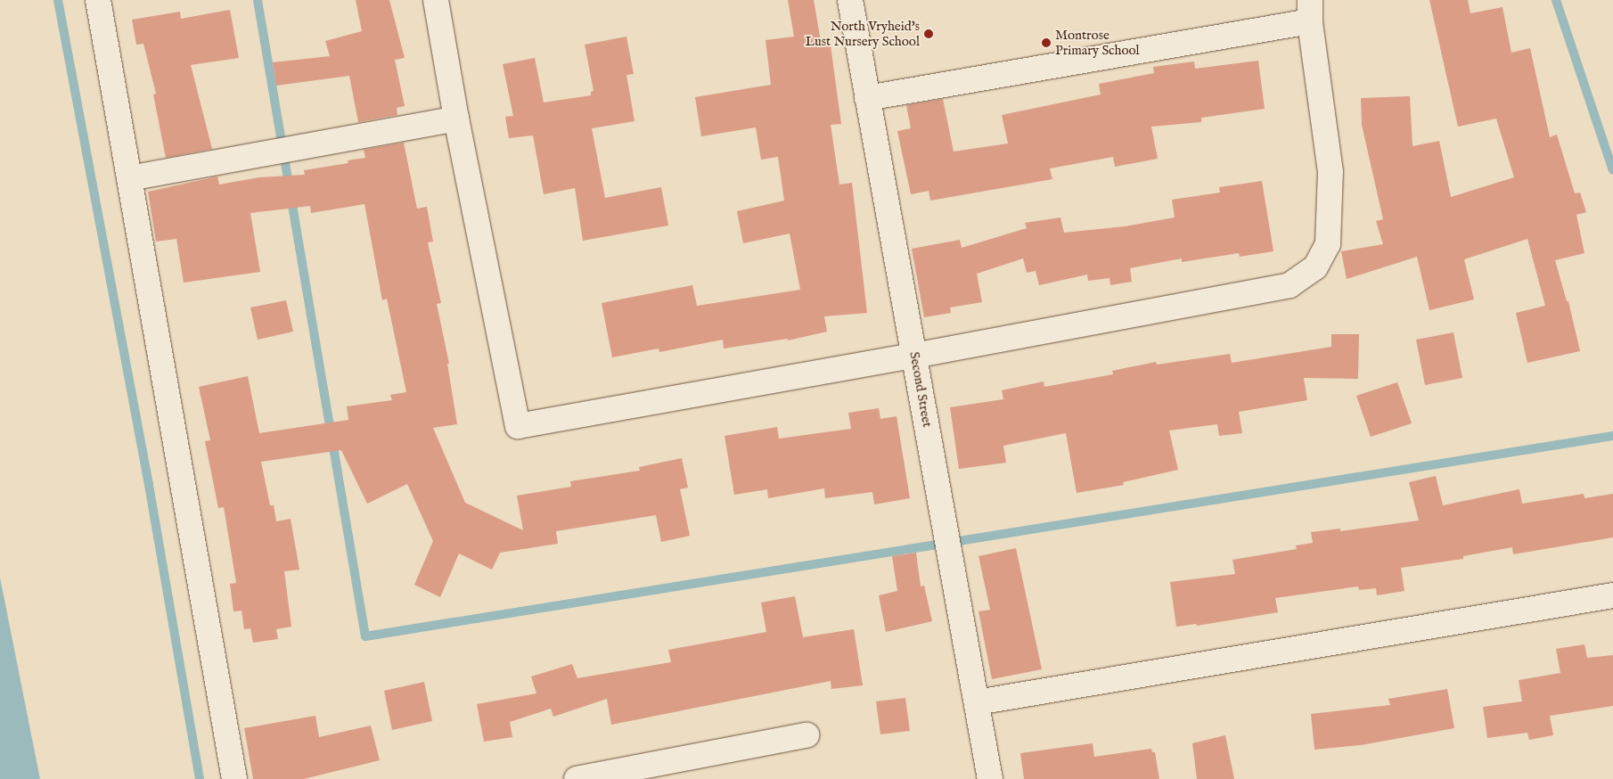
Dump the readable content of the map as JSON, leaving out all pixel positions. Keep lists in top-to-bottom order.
{
  "streets": {
    "street": ["Second Street"]
  },
  "places": ["North Vryheid's Lust Nursery School", "Montrose Primary School"]
}
